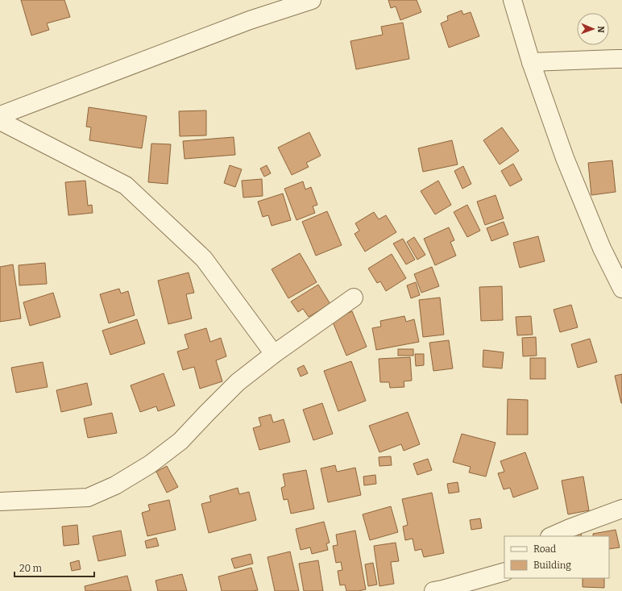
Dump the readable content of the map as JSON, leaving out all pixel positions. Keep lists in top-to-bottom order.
{
  "legend": ["Road", "Building"],
  "scale_bar": "20 m",
  "north": "right"
}
